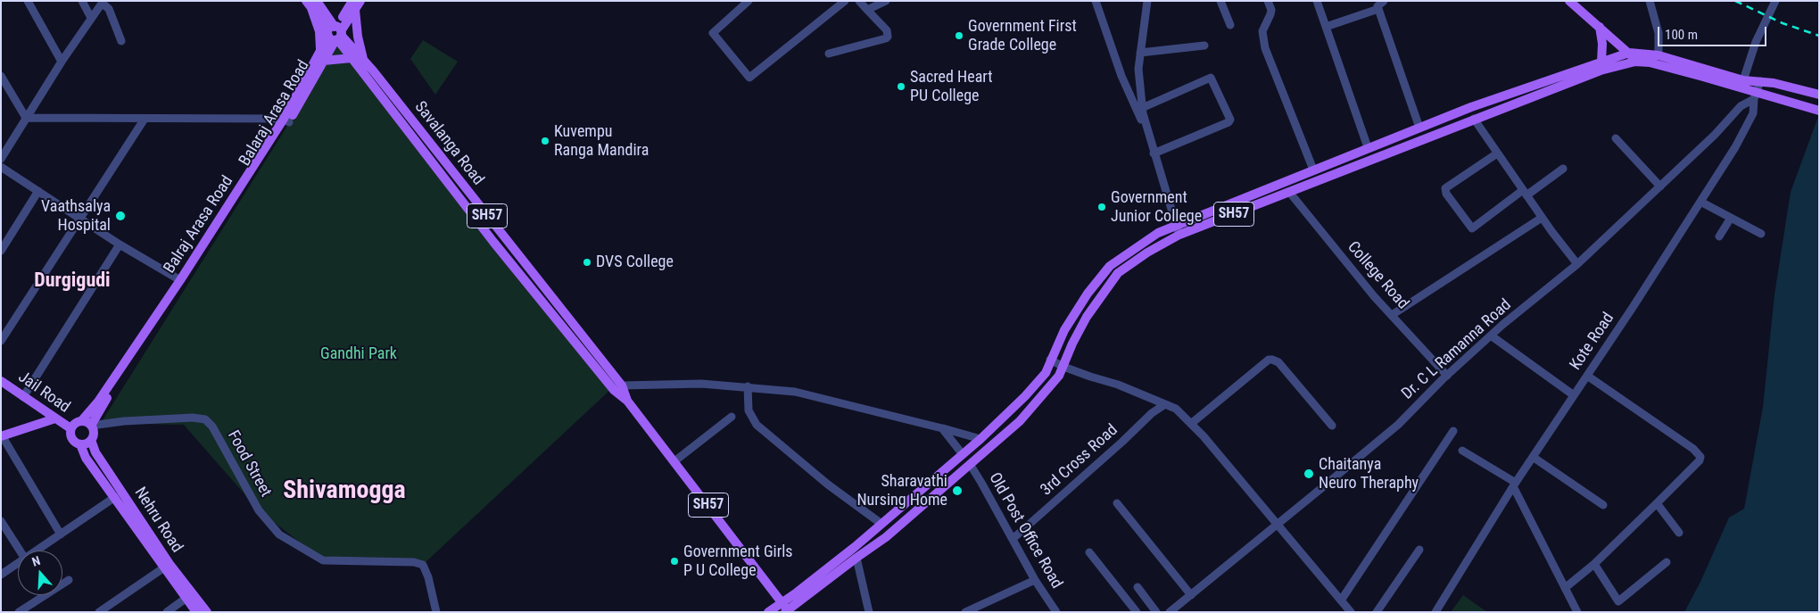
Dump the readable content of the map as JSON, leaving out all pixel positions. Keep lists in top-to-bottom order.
{
  "streets": {
    "main road": [
      "Balaraj Arasa Road",
      "Savalanga Road",
      "SH57",
      "Balraj Arasa Road",
      "Jail Road",
      "Nehru Road"
    ],
    "street": [
      "College Road",
      "Kote Road",
      "Dr. C L Ramanna Road",
      "3rd Cross Road",
      "Food Street",
      "Old Post Office Road"
    ]
  },
  "crossings": [
    ["Balaraj Arasa Road", "Savalanga Road"],
    ["Balaraj Arasa Road", "Balraj Arasa Road"],
    ["Balaraj Arasa Road", "Jail Road"],
    ["Balaraj Arasa Road", "Food Street"],
    ["Balaraj Arasa Road", "Nehru Road"],
    ["Savalanga Road", "SH57"],
    ["Savalanga Road", "Balraj Arasa Road"],
    ["SH57", "College Road"],
    ["SH57", "Kote Road"],
    ["SH57", "Dr. C L Ramanna Road"],
    ["SH57", "Old Post Office Road"],
    ["Balraj Arasa Road", "Jail Road"],
    ["Balraj Arasa Road", "Food Street"],
    ["Balraj Arasa Road", "Nehru Road"],
    ["College Road", "Dr. C L Ramanna Road"],
    ["Kote Road", "Dr. C L Ramanna Road"],
    ["Jail Road", "Food Street"],
    ["Jail Road", "Nehru Road"],
    ["3rd Cross Road", "Old Post Office Road"],
    ["Food Street", "Nehru Road"]
  ],
  "districts": ["Durgigudi", "Shivamogga"],
  "parks": ["Gandhi Park"],
  "places": [
    "Government First Grade College",
    "Sacred Heart PU College",
    "Kuvempu Ranga Mandira",
    "Government Junior College",
    "Vaathsalya Hospital",
    "DVS College",
    "Chaitanya Neuro Theraphy",
    "Sharavathi Nursing Home",
    "Government Girls P U College"
  ],
  "scale_bar": "100 m",
  "north": "top"
}
